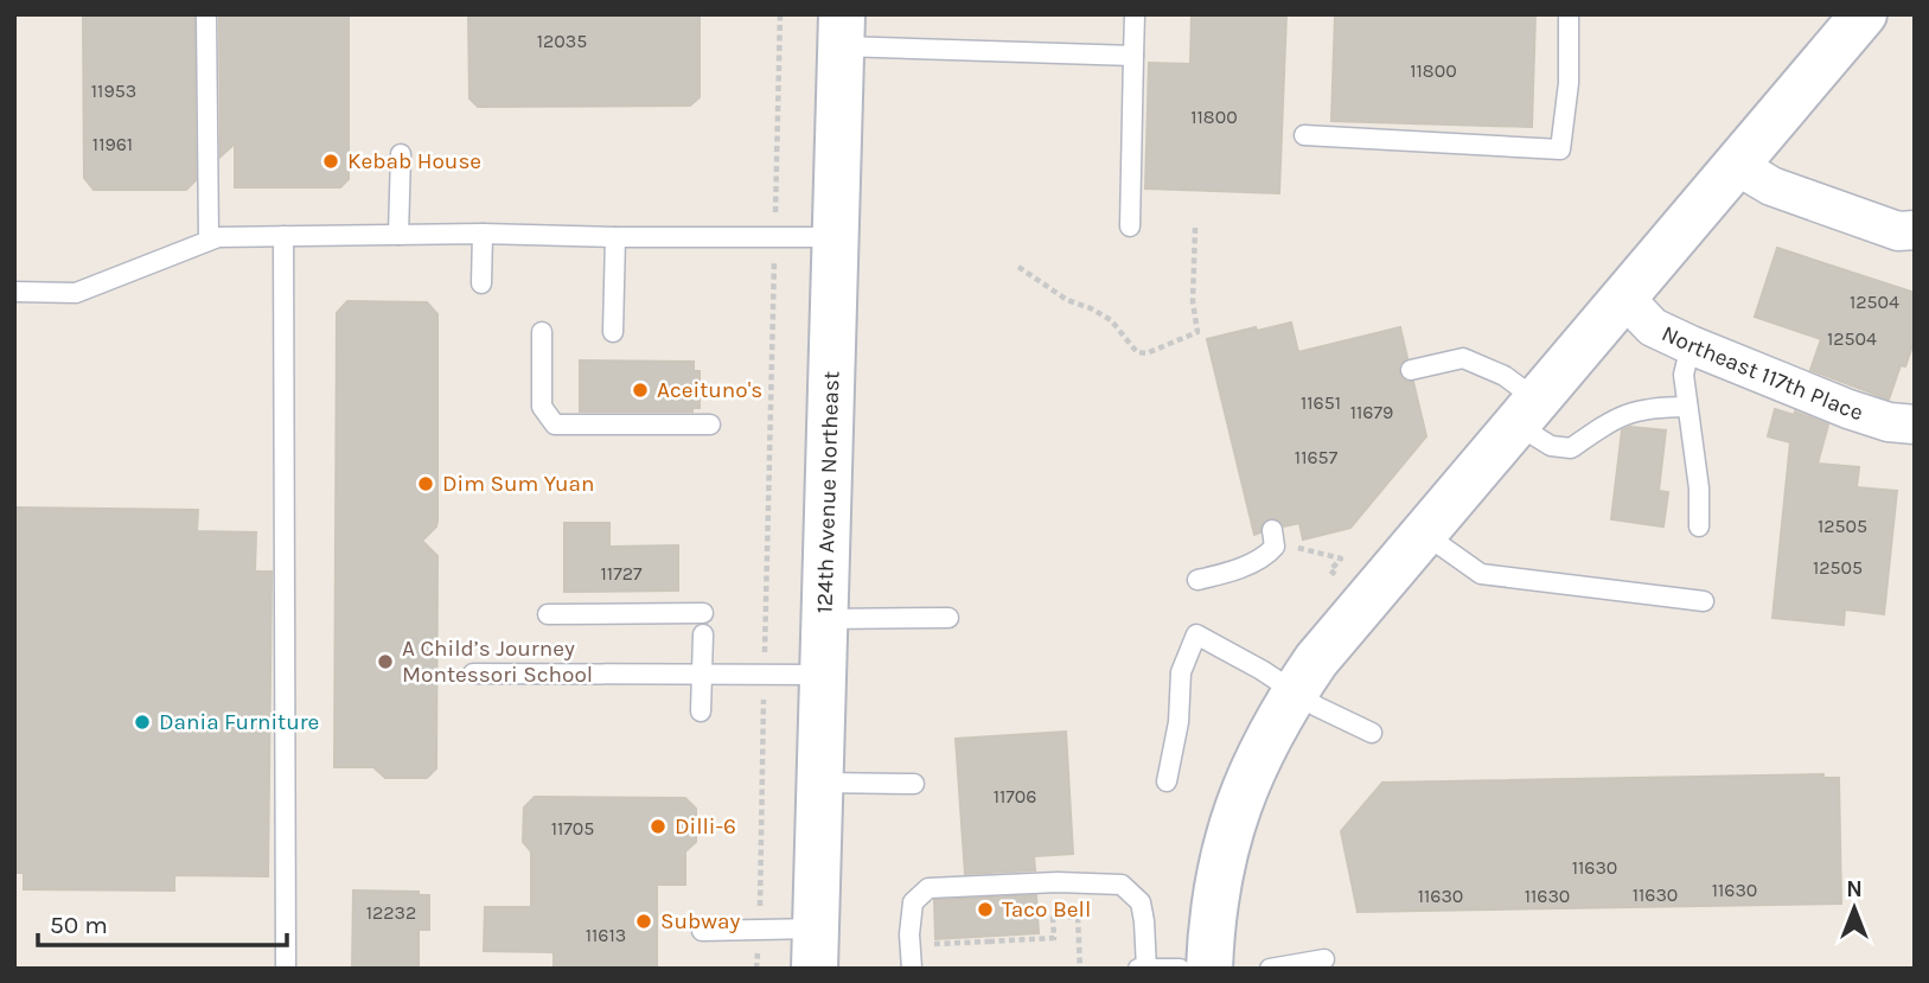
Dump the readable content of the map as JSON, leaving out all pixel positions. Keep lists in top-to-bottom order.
{
  "streets": {
    "street": ["Northeast 117th Place", "124th Avenue Northeast"]
  },
  "places": [
    "Kebab House",
    "Aceituno's",
    "Dim Sum Yuan",
    "A Child’s Journey Montessori School",
    "Dania Furniture",
    "Dilli-6",
    "Taco Bell",
    "Subway"
  ],
  "house_numbers": [
    "12035",
    "11800",
    "11953",
    "11800",
    "11961",
    "12504",
    "12504",
    "11651",
    "11679",
    "11657",
    "12505",
    "12505",
    "11727",
    "11706",
    "11705",
    "11630",
    "11630",
    "11630",
    "11630",
    "11630",
    "12232",
    "11613"
  ],
  "scale_bar": "50 m",
  "north": "top"
}
